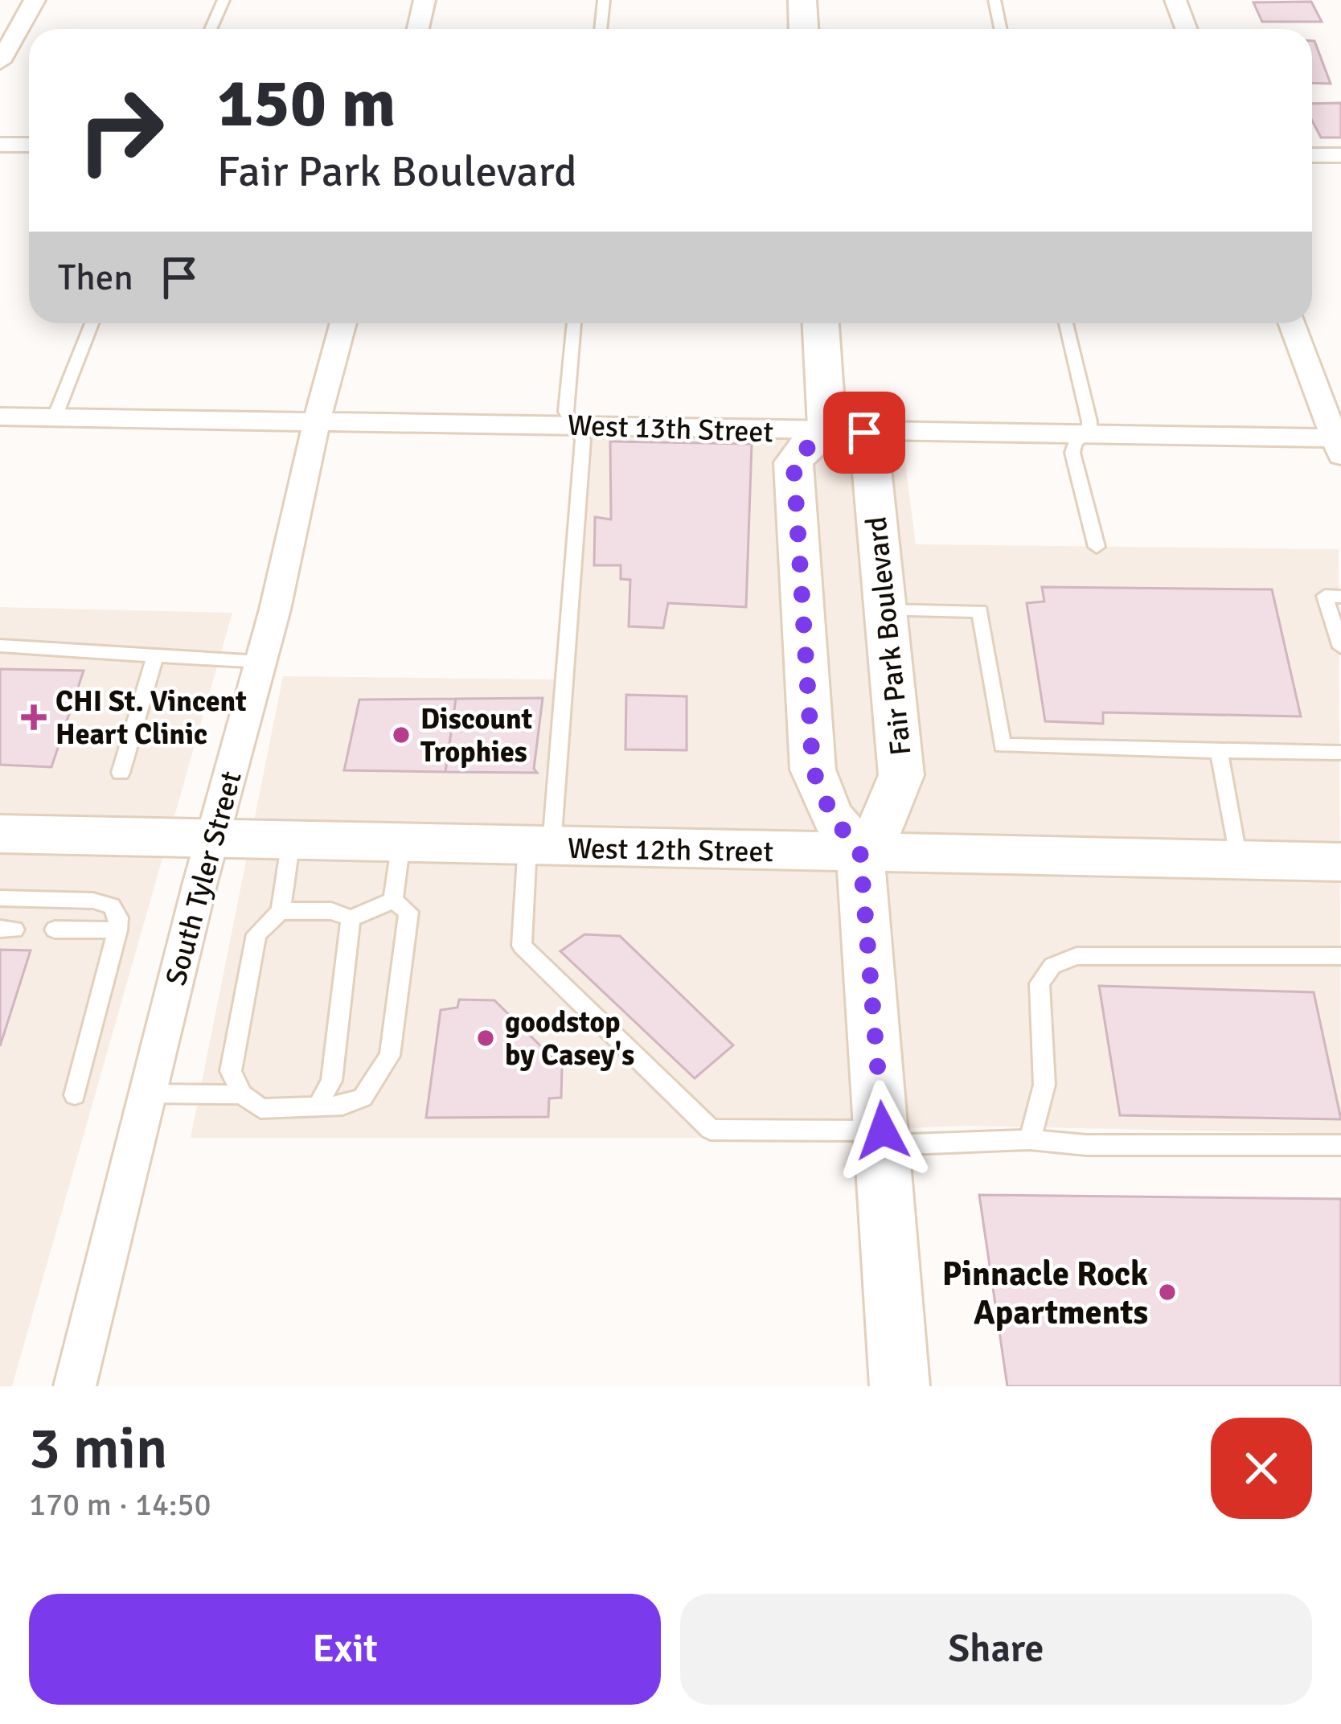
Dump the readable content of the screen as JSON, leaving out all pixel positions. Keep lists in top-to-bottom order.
{
  "streets": {
    "main road": ["Fair Park Boulevard", "West 12th Street"],
    "street": ["West 13th Street", "South Tyler Street"]
  },
  "crossings": [
    ["West 13th Street", "Fair Park Boulevard"],
    ["West 13th Street", "South Tyler Street"],
    ["Fair Park Boulevard", "West 12th Street"],
    ["West 12th Street", "South Tyler Street"]
  ],
  "places": {
    "health": ["CHI St. Vincent Heart Clinic"],
    "other": ["Discount Trophies", "goodstop by Casey's", "Pinnacle Rock Apartments"]
  },
  "page": {
    "turn": ["150 m", "Fair Park Boulevard"],
    "then": "Then",
    "heading": ["3 min", "170 m · 14:50"],
    "buttons": ["Exit", "Share"]
  }
}
